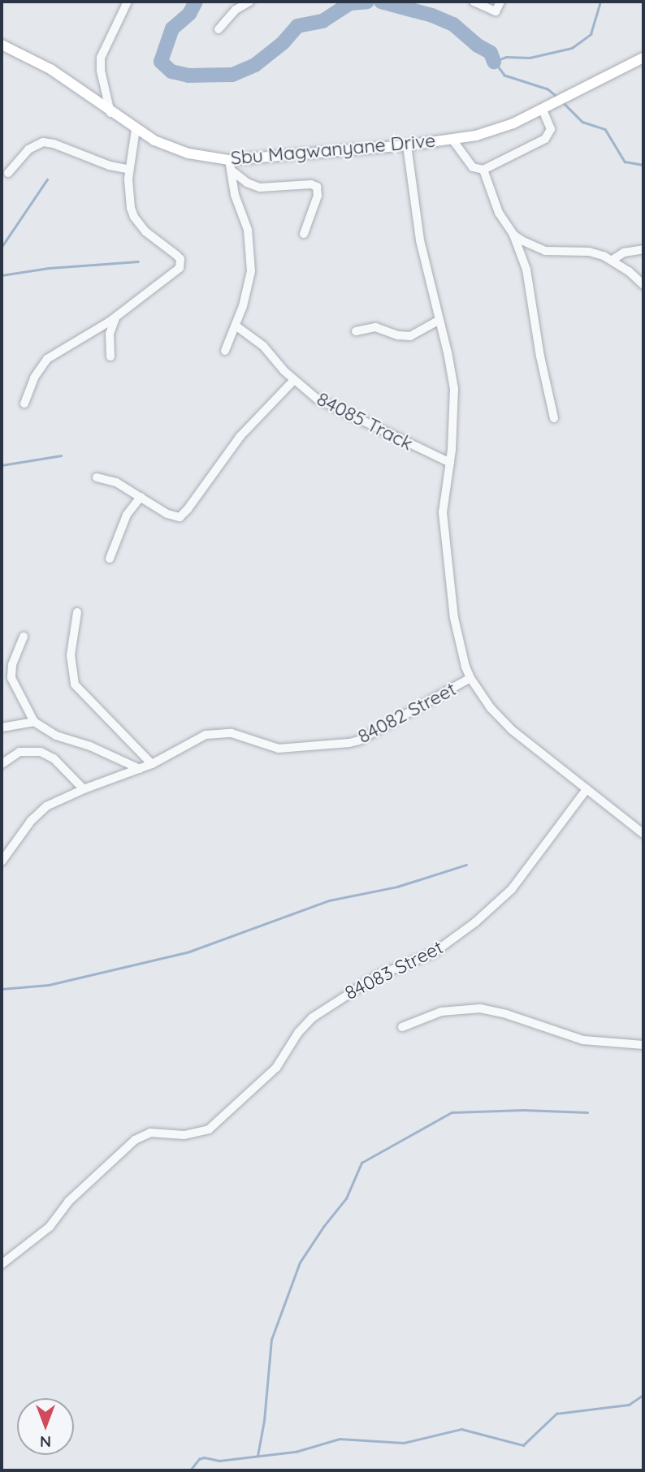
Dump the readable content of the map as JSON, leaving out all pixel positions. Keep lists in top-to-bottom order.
{
  "streets": {
    "main road": ["Sbu Magwanyane Drive"],
    "street": ["84085 Track", "84082 Street", "84083 Street"]
  },
  "north": "bottom"
}
